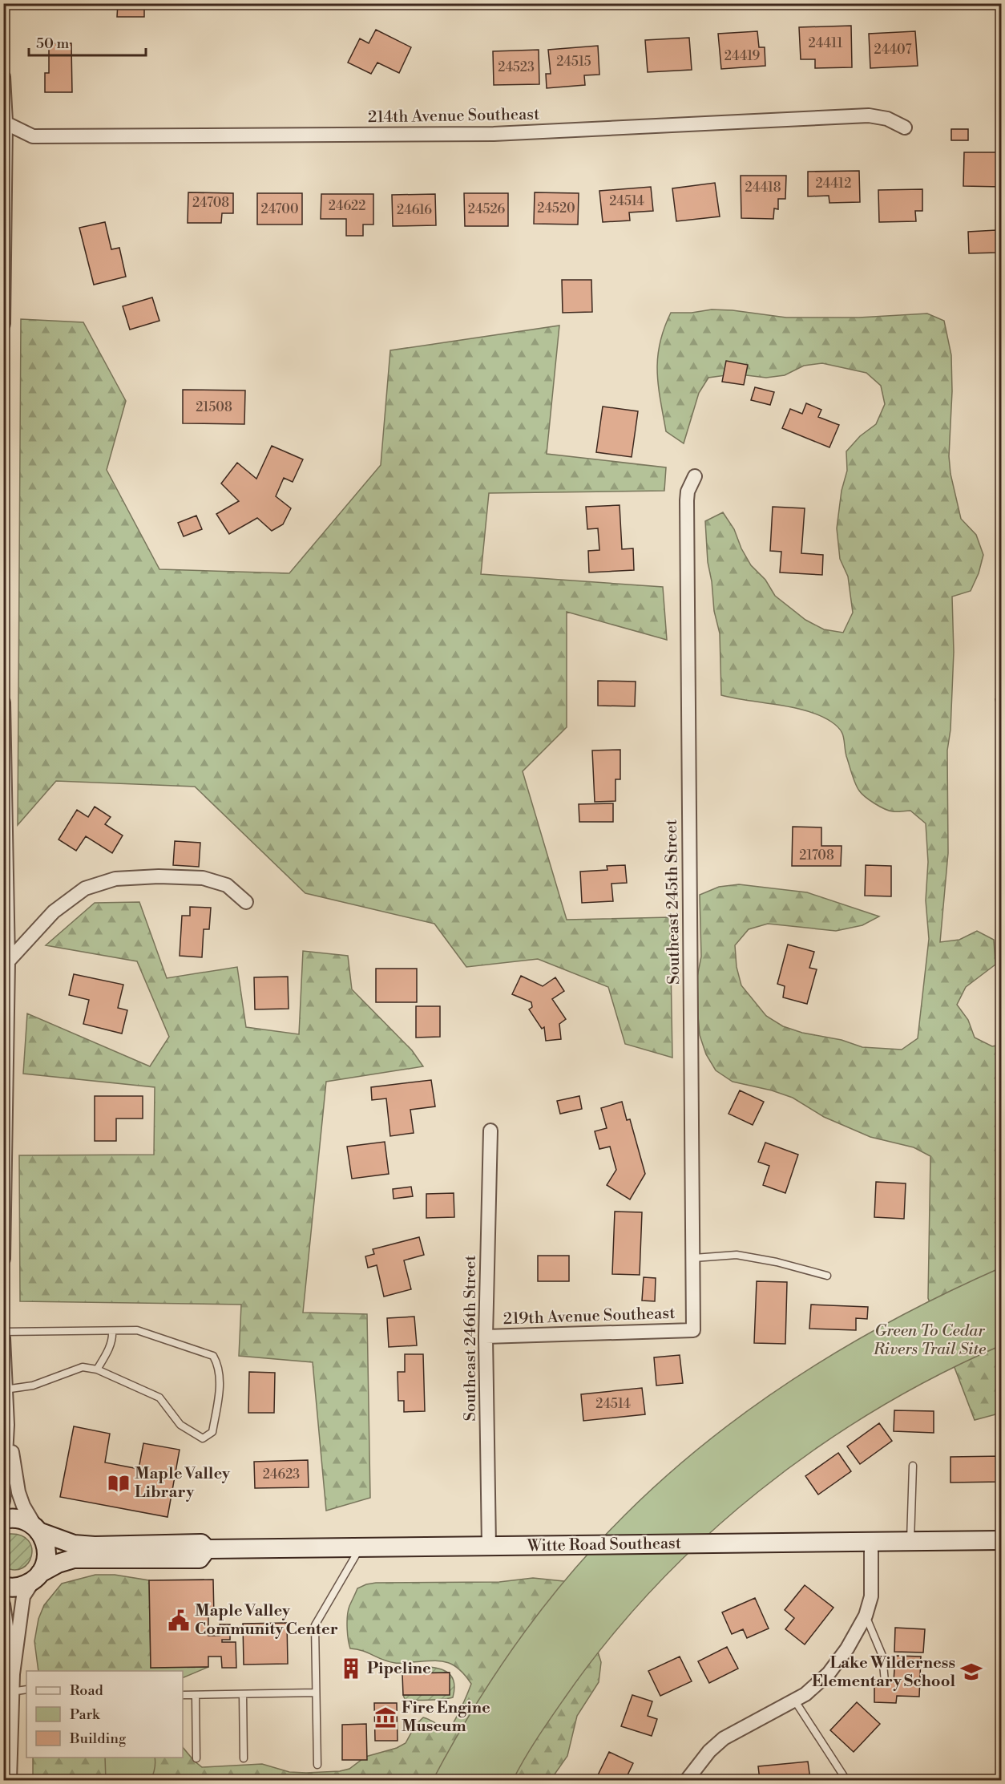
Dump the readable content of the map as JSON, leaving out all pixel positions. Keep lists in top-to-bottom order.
{
  "streets": {
    "street": [
      "214th Avenue Southeast",
      "Southeast 245th Street",
      "219th Avenue Southeast",
      "Southeast 246th Street",
      "Witte Road Southeast"
    ]
  },
  "crossings": [
    ["Southeast 245th Street", "219th Avenue Southeast"],
    ["219th Avenue Southeast", "Southeast 246th Street"],
    ["Southeast 246th Street", "Witte Road Southeast"]
  ],
  "parks": ["Green To Cedar Rivers Trail Site"],
  "places": {
    "library": ["Maple Valley Library"],
    "public building": ["Maple Valley Community Center"],
    "building": ["Pipeline"],
    "school or university": ["Lake Wilderness Elementary School"],
    "museum": ["Fire Engine Museum"]
  },
  "house_numbers": [
    "24411",
    "24407",
    "24419",
    "24515",
    "24523",
    "24412",
    "24418",
    "24514",
    "24708",
    "24622",
    "24520",
    "24700",
    "24526",
    "24616",
    "21508",
    "21708",
    "24514",
    "24623"
  ],
  "legend": ["Road", "Park", "Building"],
  "scale_bar": "50 m"
}
